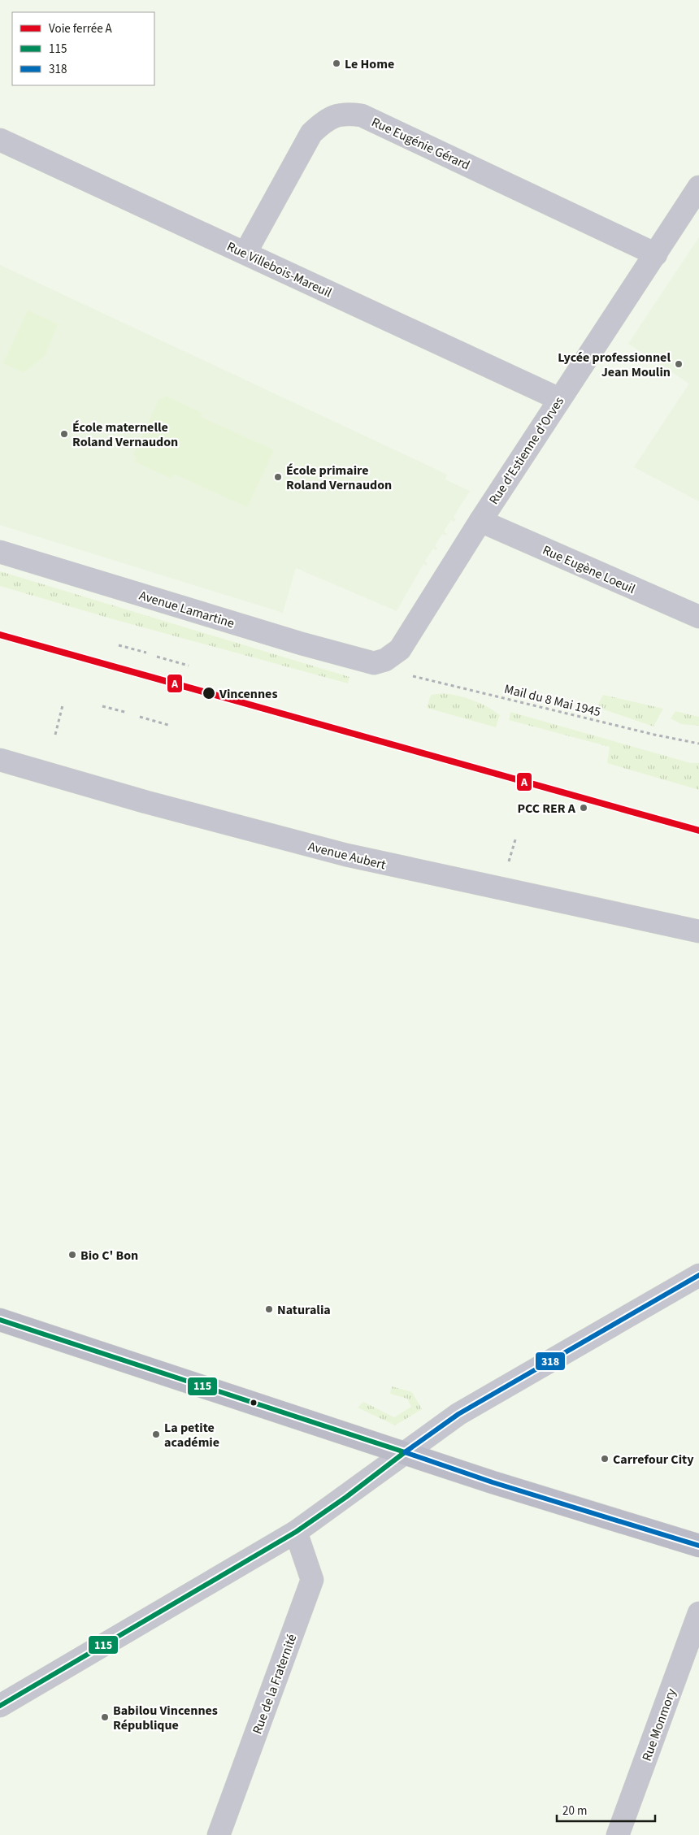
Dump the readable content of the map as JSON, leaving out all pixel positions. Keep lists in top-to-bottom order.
{
  "streets": {
    "street": [
      "Rue Eugénie Gérard",
      "Rue Villebois-Mareuil",
      "Rue d'Estienne d'Orves",
      "Rue Eugène Loeuil",
      "Avenue Lamartine",
      "Avenue Aubert",
      "Rue de la Fraternité",
      "Rue Monmory"
    ],
    "path": ["Mail du 8 Mai 1945"]
  },
  "crossings": [
    ["Rue Eugénie Gérard", "Rue Villebois-Mareuil"],
    ["Rue Eugénie Gérard", "Rue d'Estienne d'Orves"],
    ["Rue Villebois-Mareuil", "Rue d'Estienne d'Orves"],
    ["Rue d'Estienne d'Orves", "Rue Eugène Loeuil"],
    ["Rue d'Estienne d'Orves", "Avenue Lamartine"]
  ],
  "places": [
    "Le Home",
    "Lycée professionnel Jean Moulin",
    "École maternelle Roland Vernaudon",
    "École primaire Roland Vernaudon",
    "Vincennes",
    "PCC RER A",
    "Bio C' Bon",
    "Naturalia",
    "La petite académie",
    "Carrefour City",
    "Babilou Vincennes République"
  ],
  "lines": ["rail line A", "transit line 318", "transit line 115"],
  "legend": ["Voie ferrée A", "115", "318"],
  "scale_bar": "20 m"
}
